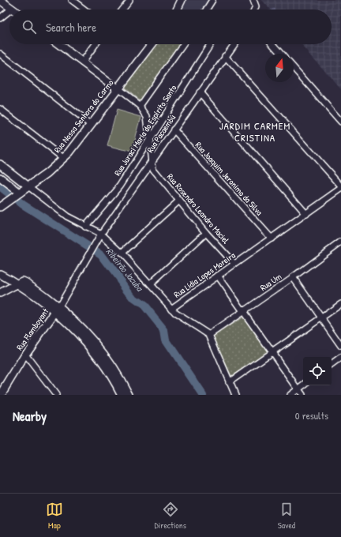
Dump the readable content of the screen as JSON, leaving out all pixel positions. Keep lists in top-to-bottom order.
{
  "streets": {
    "main road": ["Rua Nossa Senhora do Carmo", "Rua Flamboyant"],
    "street": [
      "Rua Juraci Maria do Espírito Santo",
      "Rua Pacaembú",
      "Rua Joaquim Jeronimo da Silva",
      "Rua Rosendro Leandro Maciel",
      "Rua Lídia Lopes Moreira",
      "Rua Um"
    ]
  },
  "crossings": [
    ["Rua Nossa Senhora do Carmo", "Rua Lídia Lopes Moreira"],
    ["Rua Juraci Maria do Espírito Santo", "Rua Lídia Lopes Moreira"],
    ["Rua Pacaembú", "Rua Joaquim Jeronimo da Silva"],
    ["Rua Pacaembú", "Rua Rosendro Leandro Maciel"],
    ["Rua Pacaembú", "Rua Lídia Lopes Moreira"],
    ["Rua Pacaembú", "Rua Flamboyant"],
    ["Rua Joaquim Jeronimo da Silva", "Rua Lídia Lopes Moreira"],
    ["Rua Rosendro Leandro Maciel", "Rua Lídia Lopes Moreira"]
  ],
  "districts": ["JARDIM CARMEM CRISTINA"],
  "water": ["Ribeirão Jacuba"],
  "north": "top",
  "page": {
    "search": "Search here",
    "heading": ["Nearby", "0 results"],
    "nav": ["Map", "Directions", "Saved"]
  }
}
